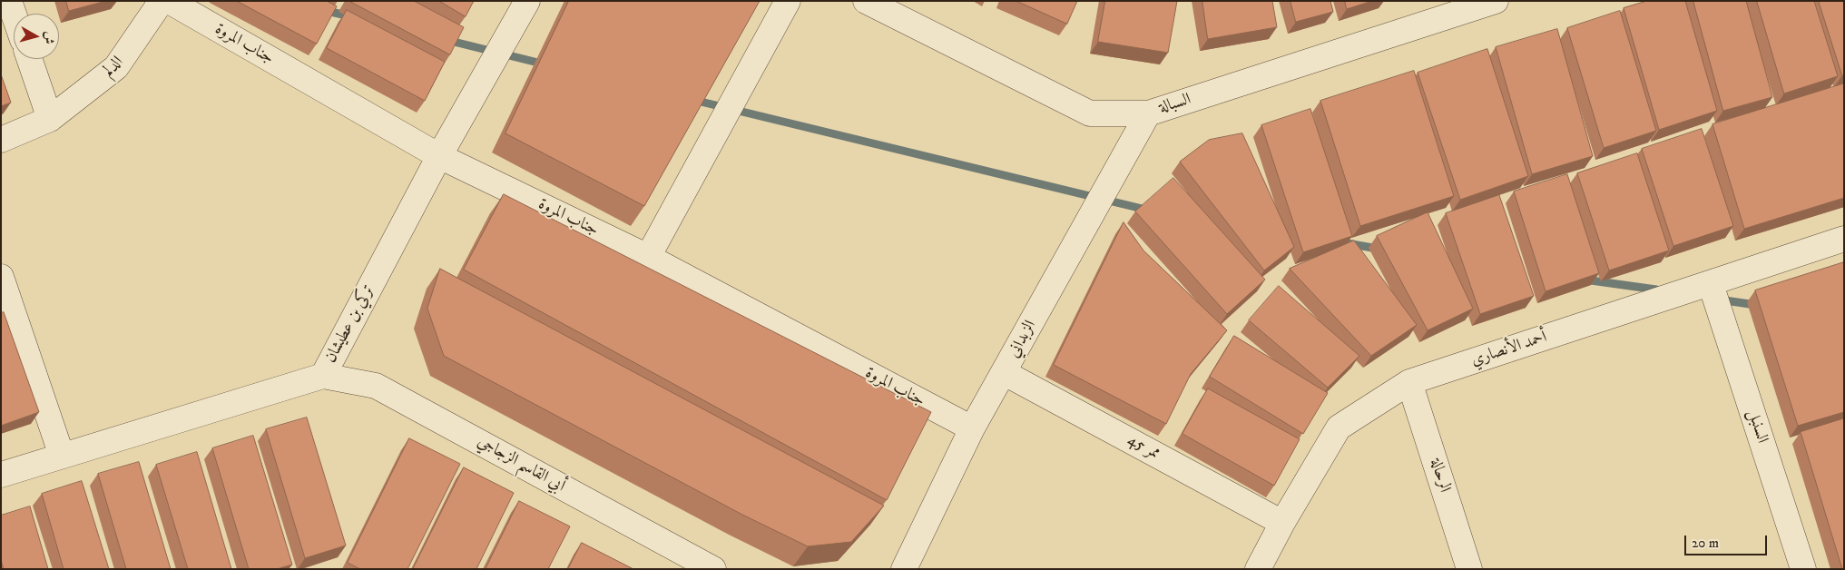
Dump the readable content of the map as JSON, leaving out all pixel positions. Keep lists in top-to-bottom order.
{
  "streets": {
    "street": [
      "جناب المروة",
      "الدلم",
      "السبالة",
      "تركي بن عطيشان",
      "الزبداني",
      "أحمد الأنصاري",
      "السنبل",
      "ممر 45",
      "أبي القاسم الزجاجي",
      "الرحالة"
    ]
  },
  "crossings": [
    ["جناب المروة", "تركي بن عطيشان"],
    ["جناب المروة", "الزبداني"],
    ["السبالة", "الزبداني"],
    ["تركي بن عطيشان", "أبي القاسم الزجاجي"],
    ["الزبداني", "ممر 45"],
    ["أحمد الأنصاري", "السنبل"],
    ["أحمد الأنصاري", "ممر 45"],
    ["أحمد الأنصاري", "الرحالة"]
  ],
  "scale_bar": "20 m",
  "north": "right"
}
